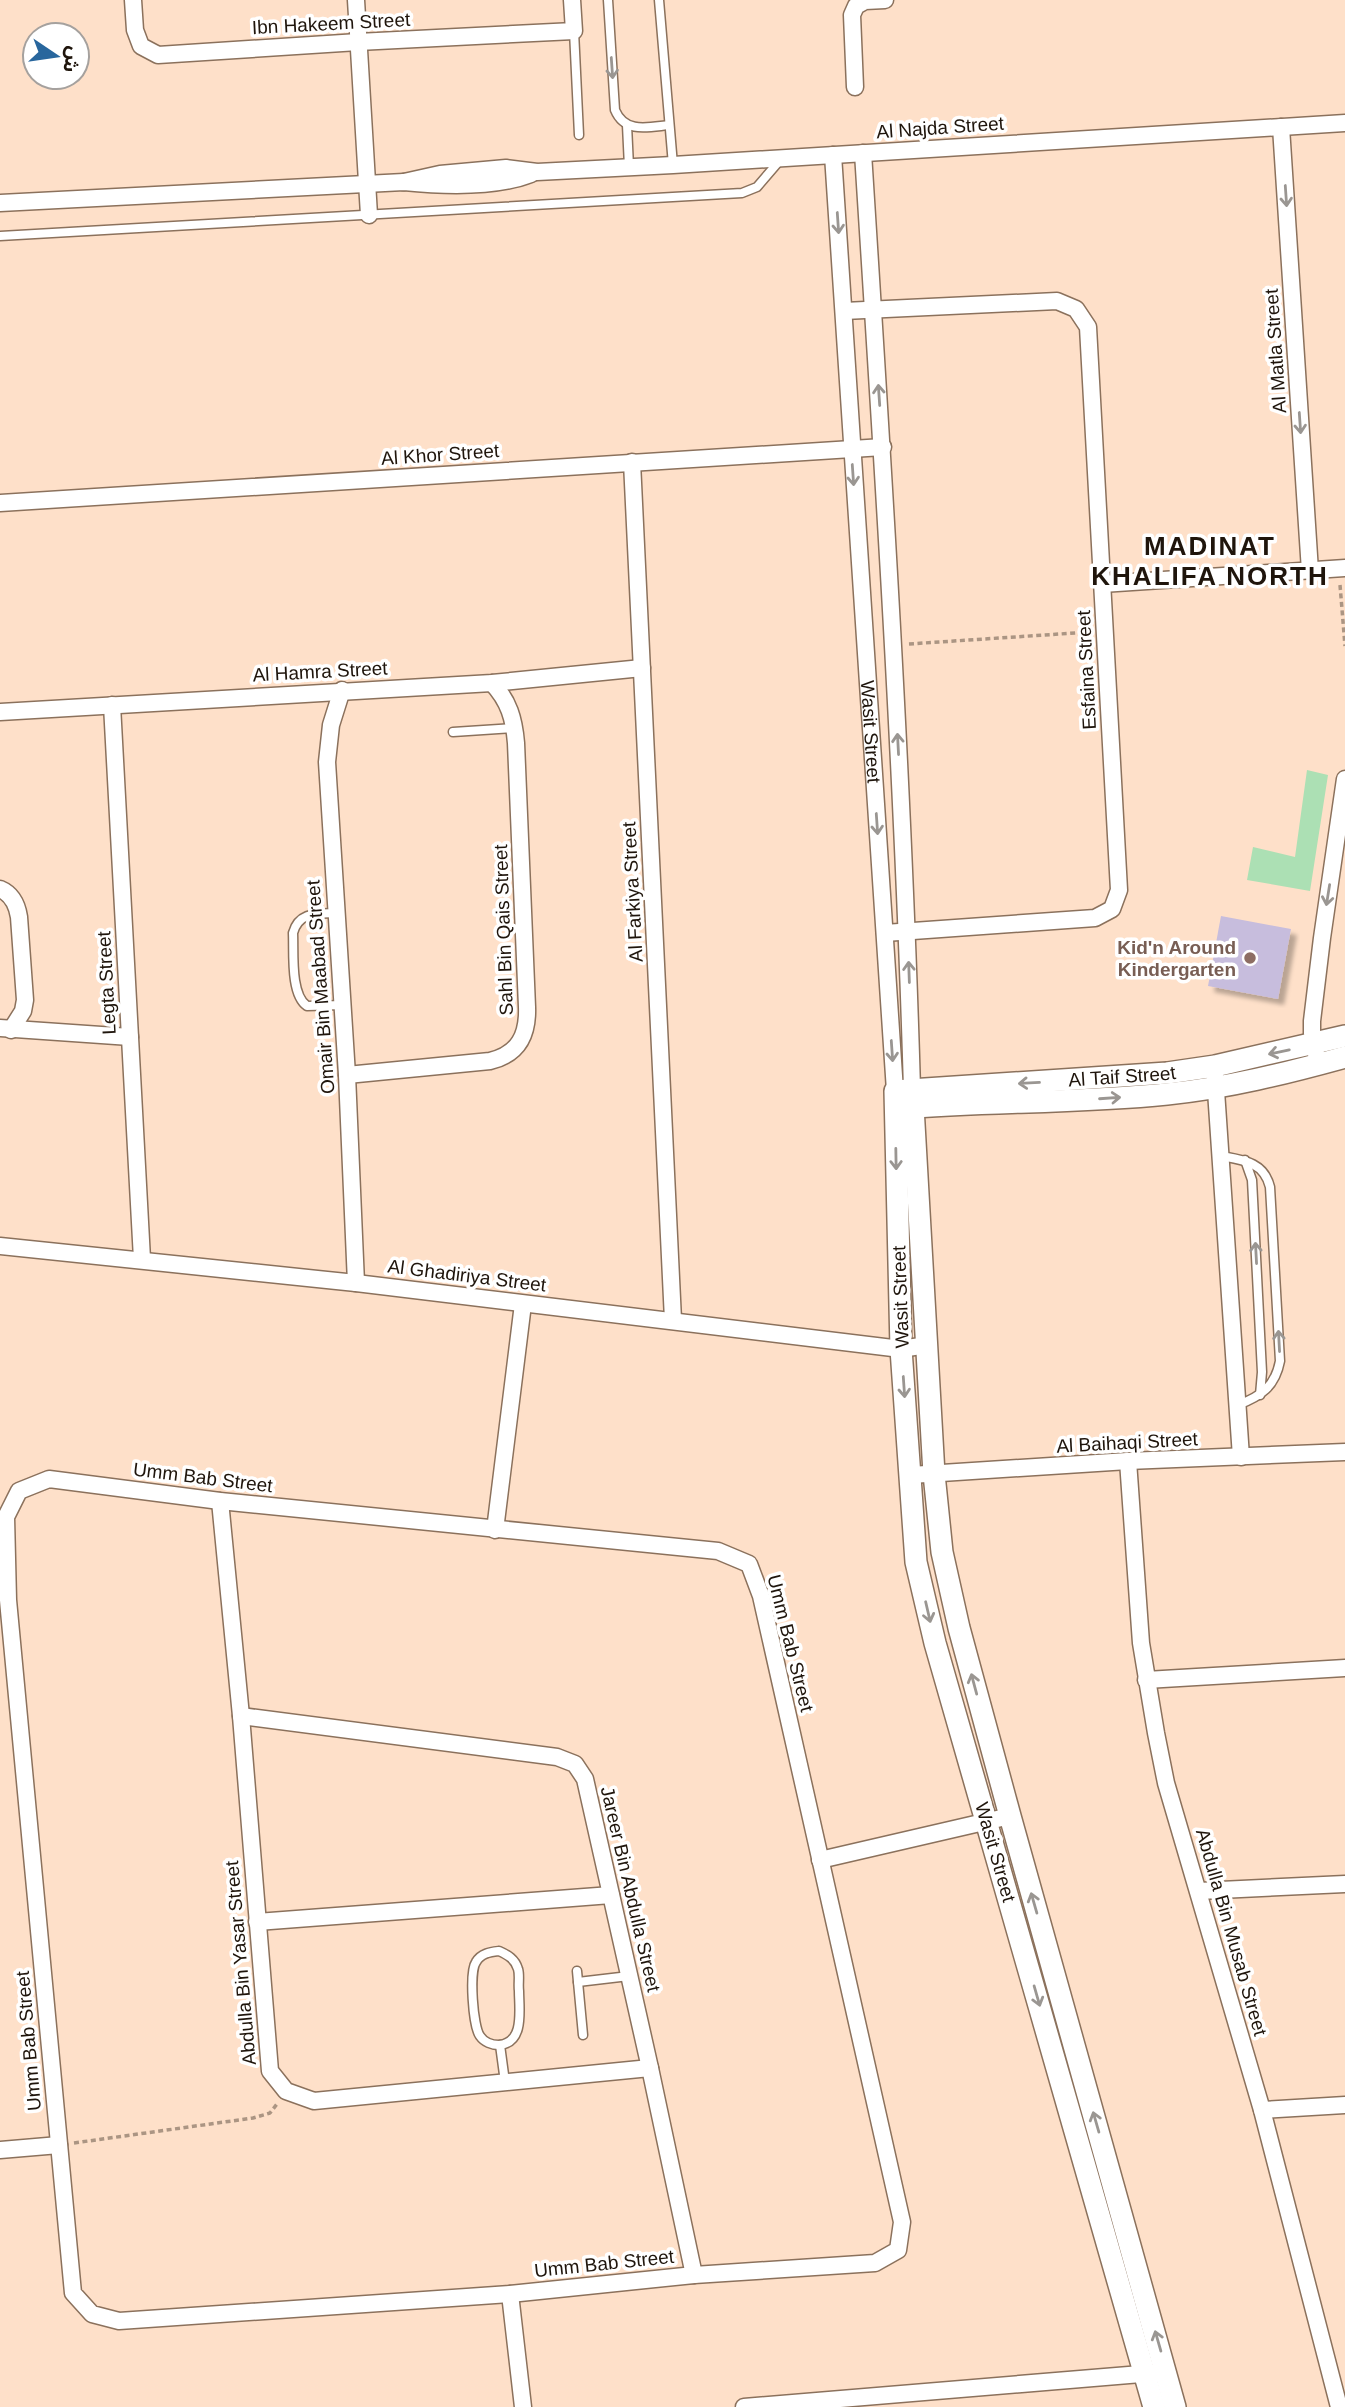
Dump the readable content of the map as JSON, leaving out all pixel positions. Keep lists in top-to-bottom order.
{
  "streets": {
    "street": [
      "Ibn Hakeem Street",
      "Al Najda Street",
      "Al Matla Street",
      "Al Khor Street",
      "Esfaina Street",
      "Al Hamra Street",
      "Wasit Street",
      "Al Farkiya Street",
      "Sahl Bin Qais Street",
      "Legta Street",
      "Omair Bin Maabad Street",
      "Al Taif Street",
      "Al Ghadiriya Street",
      "Al Baihaqi Street",
      "Umm Bab Street",
      "Jareer Bin Abdulla Street",
      "Abdulla Bin Musab Street",
      "Abdulla Bin Yasar Street"
    ]
  },
  "crossings": [
    ["Al Najda Street", "Al Matla Street"],
    ["Al Najda Street", "Wasit Street"],
    ["Al Khor Street", "Wasit Street"],
    ["Al Khor Street", "Al Farkiya Street"],
    ["Esfaina Street", "Wasit Street"],
    ["Al Hamra Street", "Al Farkiya Street"],
    ["Al Hamra Street", "Sahl Bin Qais Street"],
    ["Al Hamra Street", "Legta Street"],
    ["Al Hamra Street", "Omair Bin Maabad Street"],
    ["Wasit Street", "Al Taif Street"],
    ["Wasit Street", "Al Ghadiriya Street"],
    ["Wasit Street", "Al Baihaqi Street"],
    ["Al Farkiya Street", "Al Ghadiriya Street"],
    ["Sahl Bin Qais Street", "Omair Bin Maabad Street"],
    ["Legta Street", "Al Ghadiriya Street"],
    ["Omair Bin Maabad Street", "Al Ghadiriya Street"],
    ["Al Baihaqi Street", "Abdulla Bin Musab Street"],
    ["Umm Bab Street", "Jareer Bin Abdulla Street"],
    ["Umm Bab Street", "Abdulla Bin Yasar Street"],
    ["Jareer Bin Abdulla Street", "Abdulla Bin Yasar Street"]
  ],
  "one_way": ["Al Matla Street"],
  "districts": ["MADINAT KHALIFA NORTH"],
  "places": ["Kid'n Around Kindergarten"],
  "north": "right"
}
